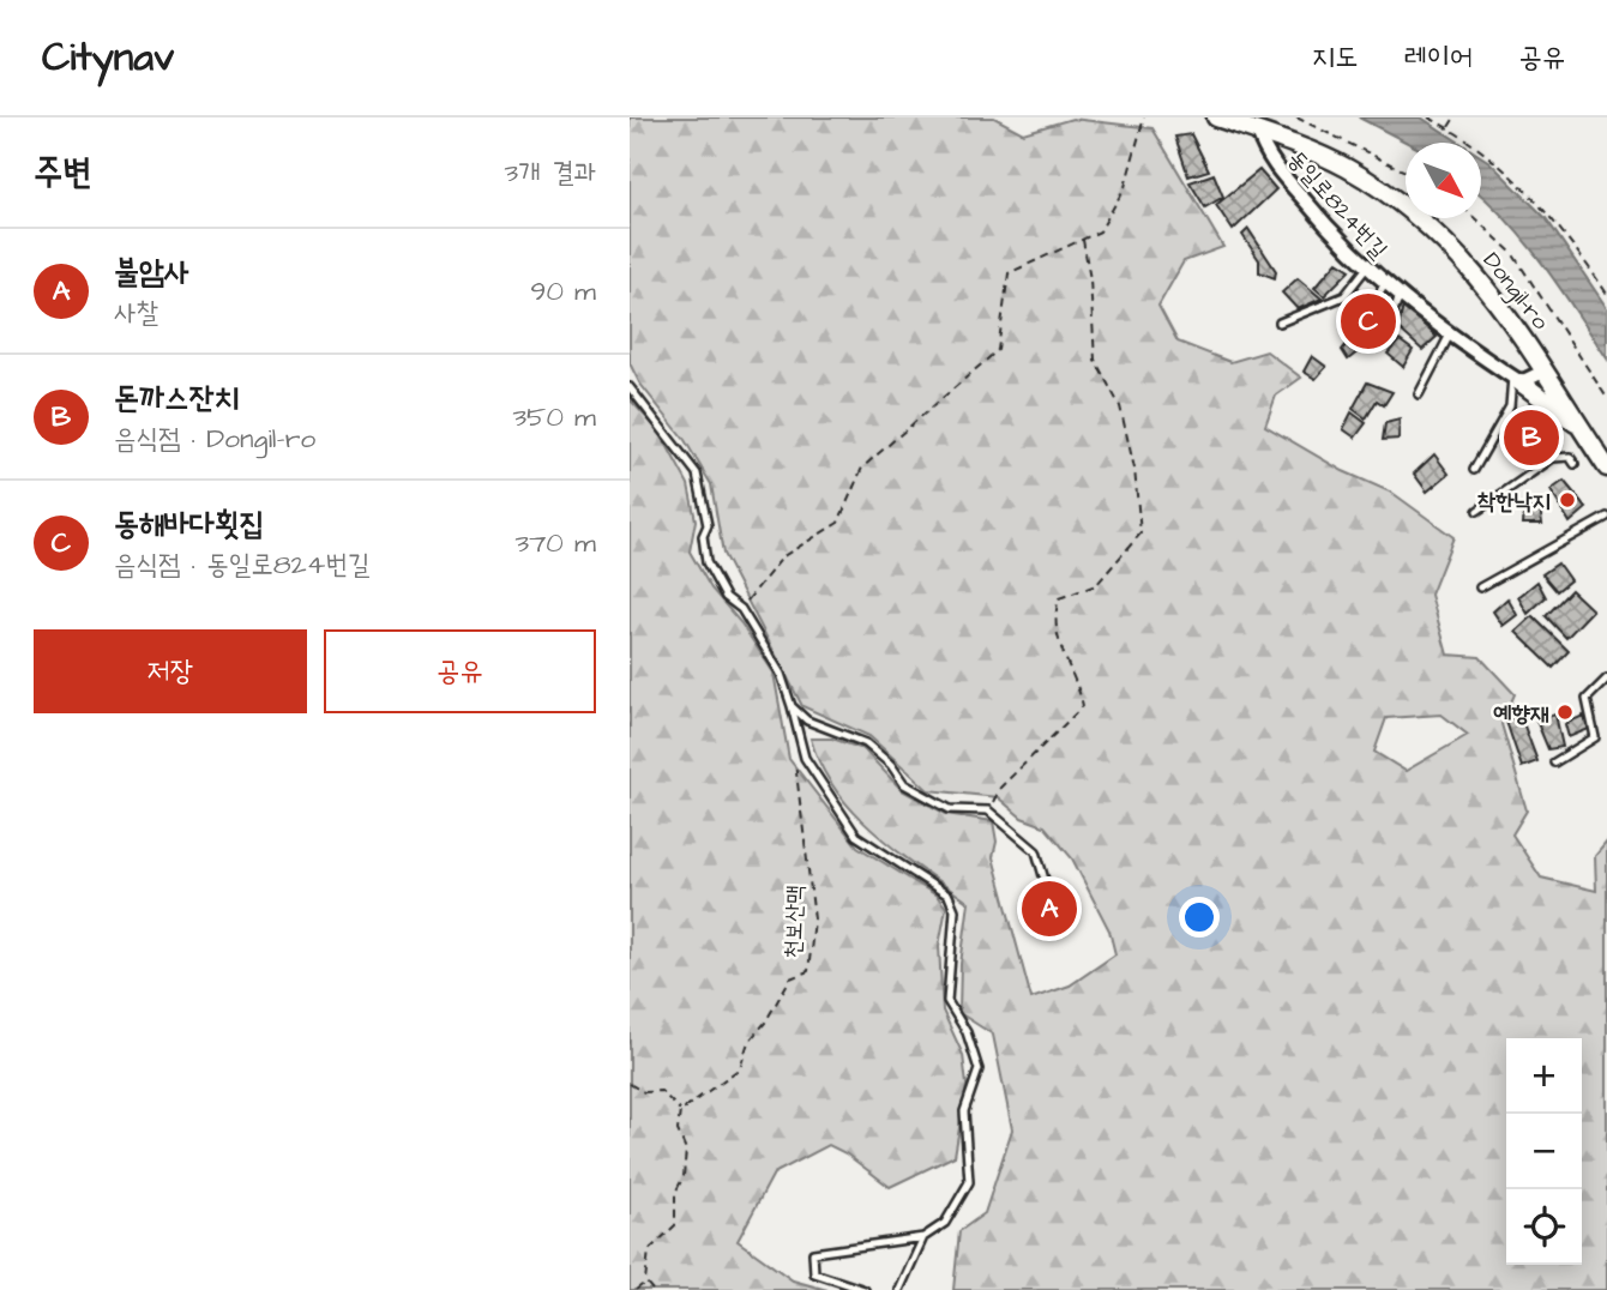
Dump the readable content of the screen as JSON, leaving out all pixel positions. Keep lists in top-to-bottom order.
{
  "streets": {
    "street": ["동일로824번길", "Dongil-ro"],
    "path": ["천보산맥"]
  },
  "crossings": [
    ["동일로824번길", "Dongil-ro"]
  ],
  "places": ["착한낙지", "예향재"],
  "north": "bottom right",
  "page": {
    "header": "Citynav",
    "nav": ["지도", "레이어", "공유"],
    "heading": ["주변", "3개 결과"],
    "list": [
      {
        "mark": "A",
        "name": "불암사",
        "note": "사찰",
        "value": "90 m"
      },
      {
        "mark": "B",
        "name": "돈까스잔치",
        "note": "음식점 · Dongil-ro",
        "value": "350 m"
      },
      {
        "mark": "C",
        "name": "동해바다횟집",
        "note": "음식점 · 동일로824번길",
        "value": "370 m"
      }
    ],
    "pins": ["C", "B", "A"],
    "buttons": ["저장", "공유"],
    "map_buttons": ["+", "−"]
  }
}
